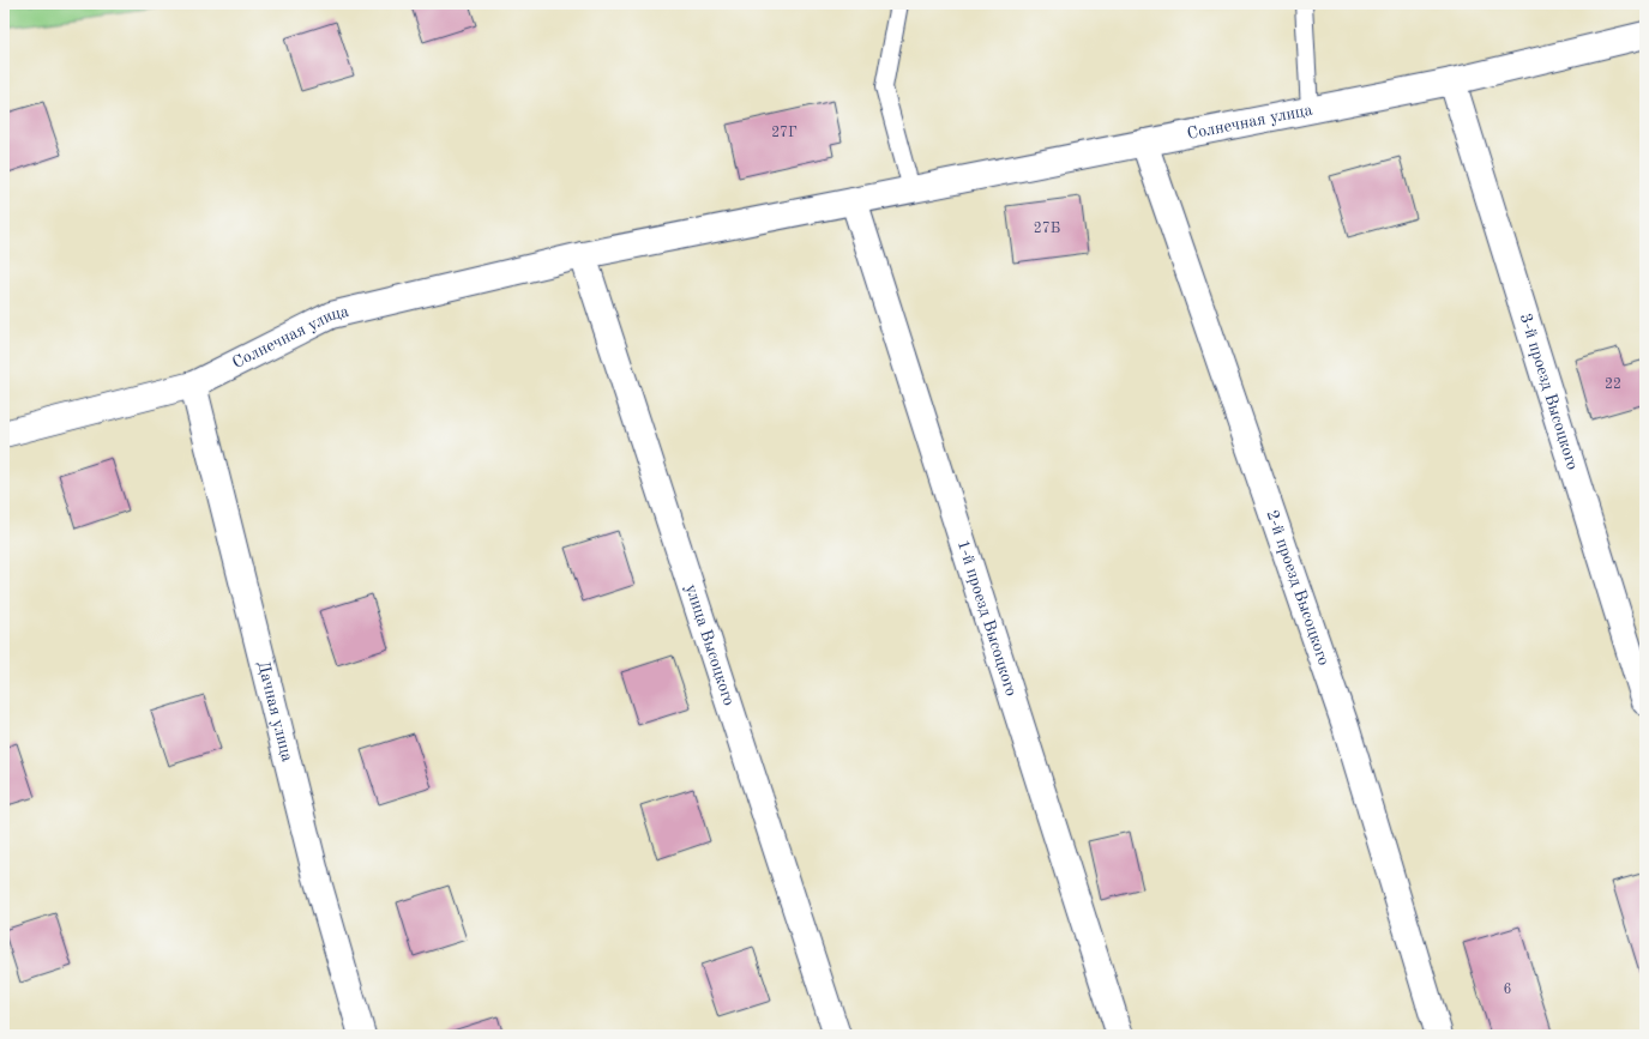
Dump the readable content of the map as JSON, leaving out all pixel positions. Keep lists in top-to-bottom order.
{
  "streets": {
    "street": [
      "Солнечная улица",
      "3-й проезд Высоцкого",
      "2-й проезд Высоцкого",
      "1-й проезд Высоцкого",
      "улица Высоцкого",
      "Дачная улица"
    ]
  },
  "crossings": [
    ["Солнечная улица", "3-й проезд Высоцкого"],
    ["Солнечная улица", "2-й проезд Высоцкого"],
    ["Солнечная улица", "1-й проезд Высоцкого"],
    ["Солнечная улица", "улица Высоцкого"],
    ["Солнечная улица", "Дачная улица"]
  ],
  "house_numbers": [
    "27Г",
    "27Б",
    "22",
    "6"
  ]
}
